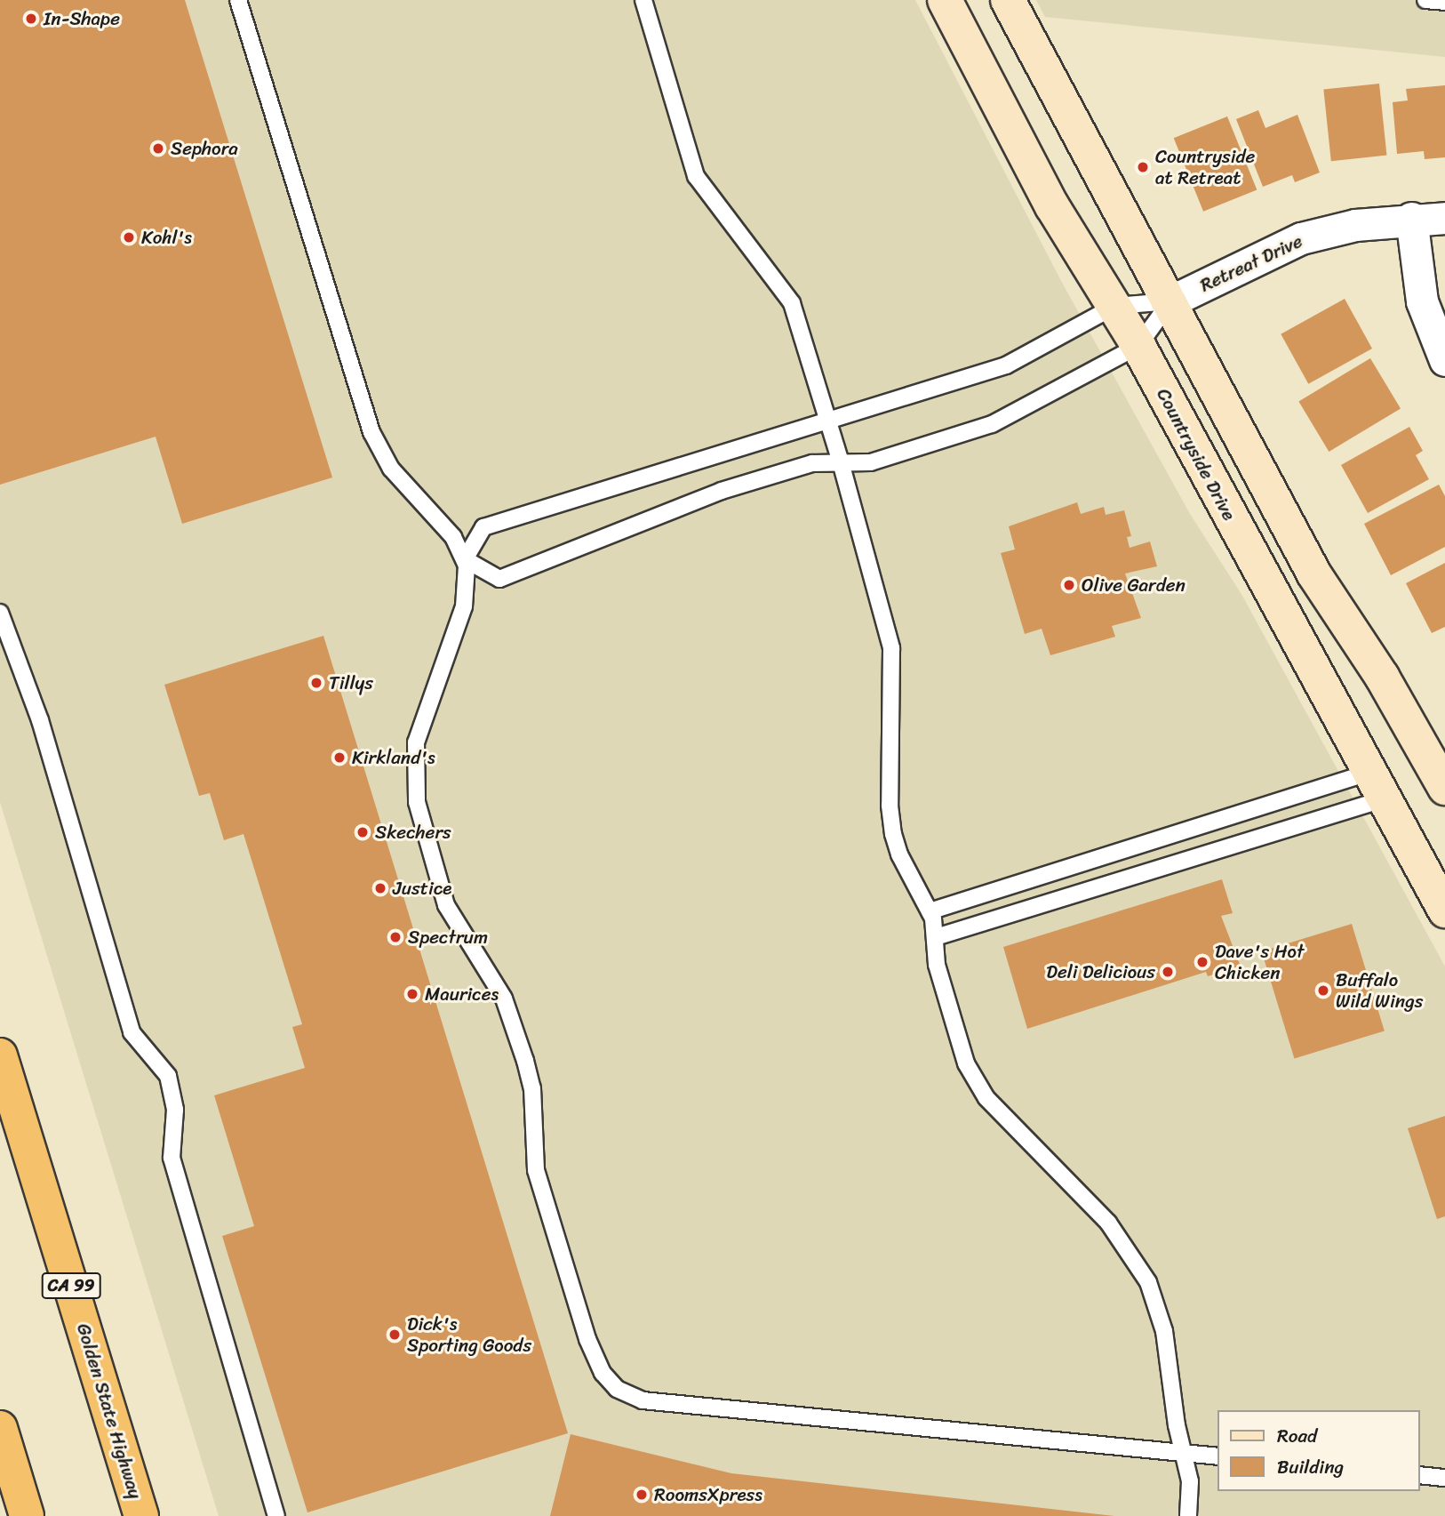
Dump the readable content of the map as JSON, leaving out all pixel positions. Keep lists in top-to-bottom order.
{
  "streets": {
    "highway": ["CA 99", "Golden State Highway"],
    "street": ["Retreat Drive", "Countryside Drive"]
  },
  "places": [
    "In-Shape",
    "Sephora",
    "Countryside at Retreat",
    "Kohl's",
    "Olive Garden",
    "Tillys",
    "Kirkland's",
    "Skechers",
    "Justice",
    "Spectrum",
    "Dave's Hot Chicken",
    "Deli Delicious",
    "Buffalo Wild Wings",
    "Maurices",
    "Dick's Sporting Goods",
    "RoomsXpress"
  ],
  "legend": ["Road", "Building"]
}
